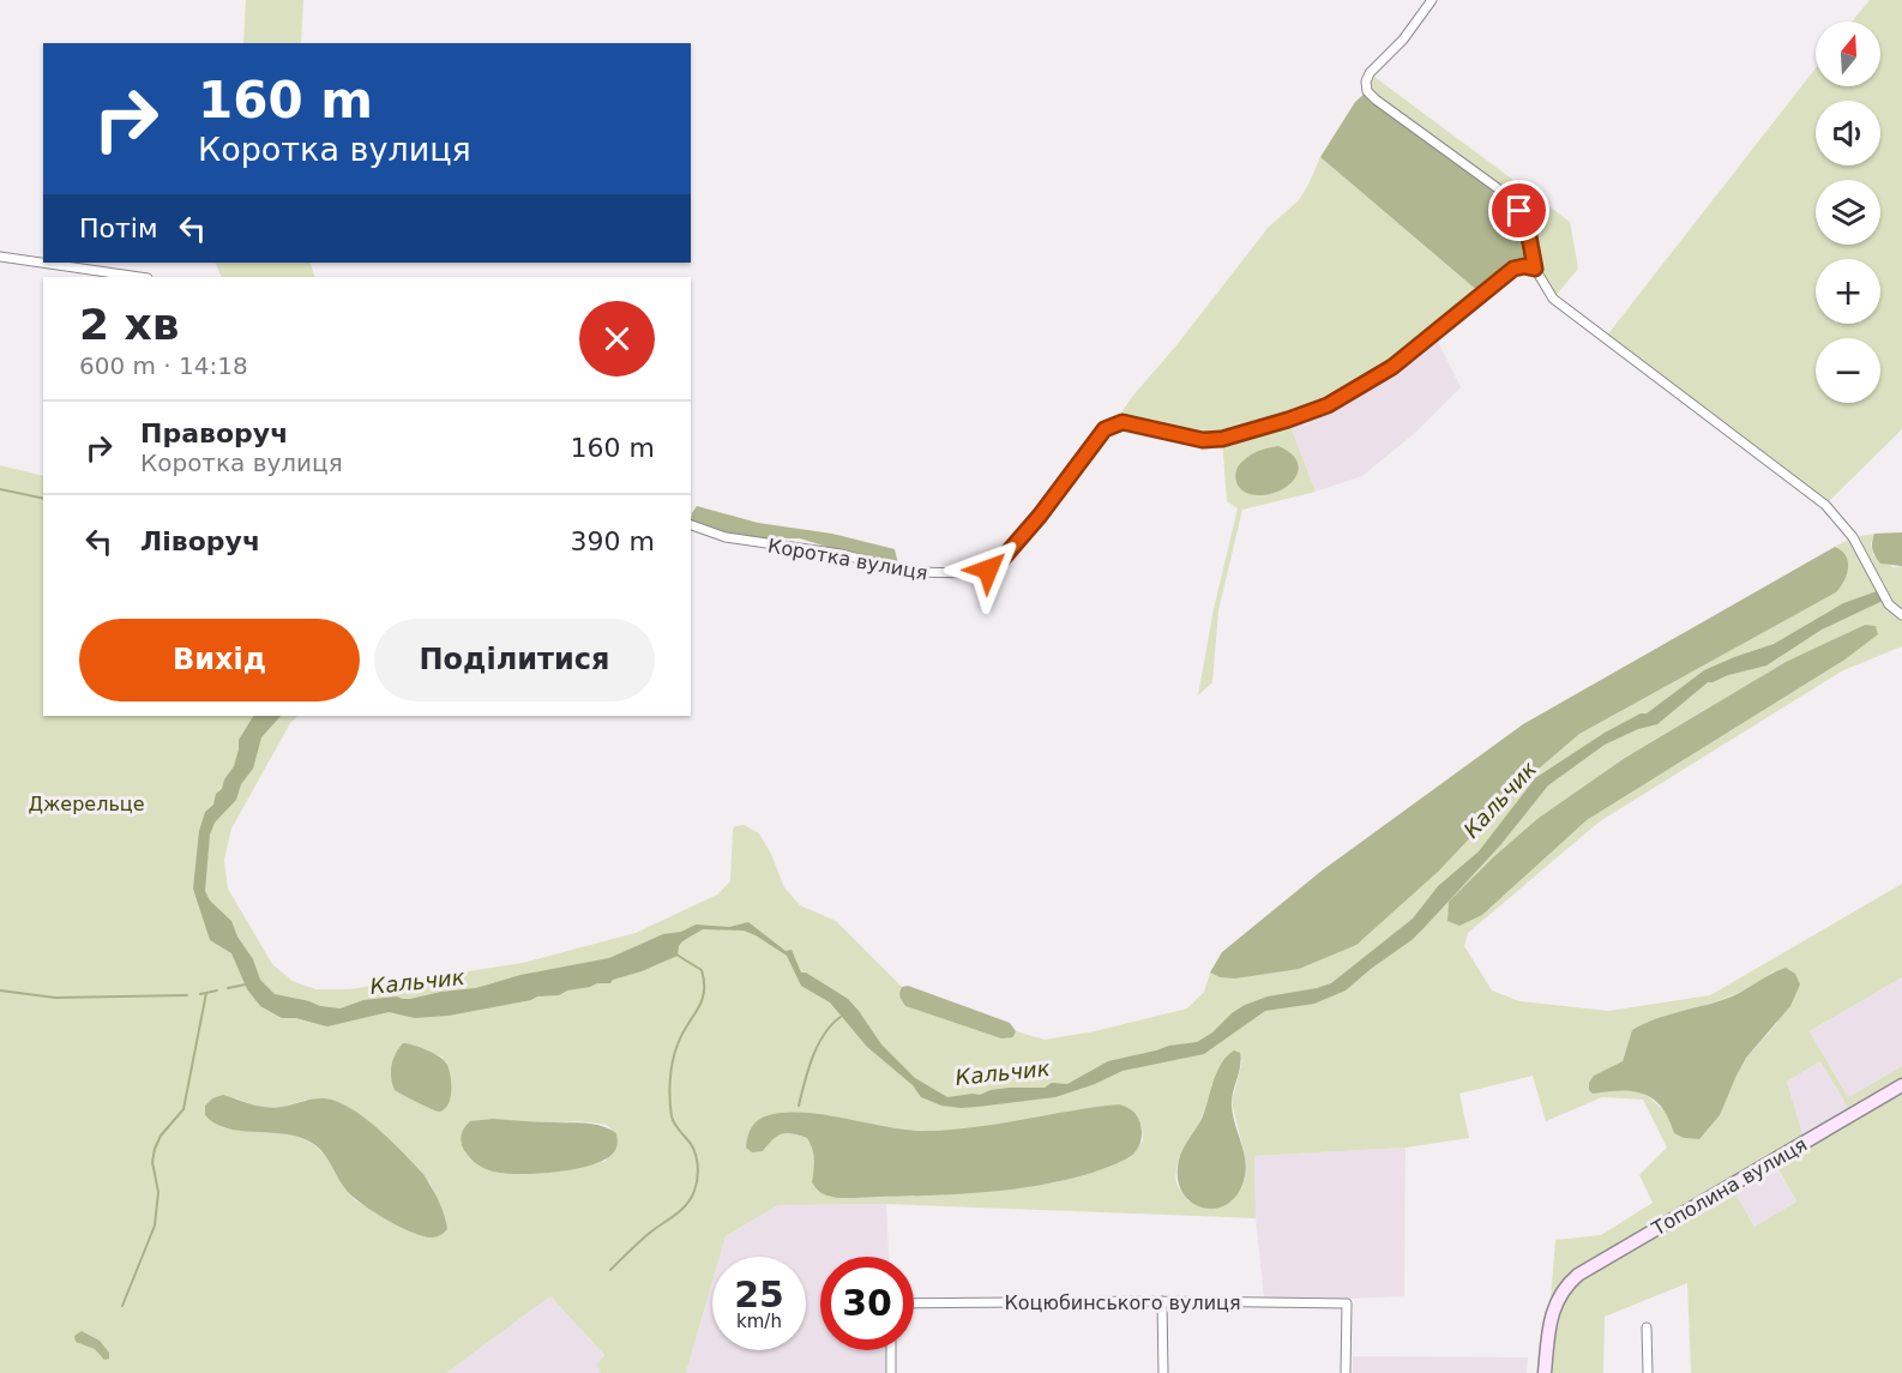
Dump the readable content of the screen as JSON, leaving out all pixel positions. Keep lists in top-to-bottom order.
{
  "streets": {
    "main road": ["Тополина вулиця"],
    "street": ["Коротка вулиця", "Коцюбинського вулиця"]
  },
  "water": ["Кальчик"],
  "parks": ["Джерельце"],
  "north": "top",
  "page": {
    "map_buttons": ["+", "−"],
    "turn": ["160 m", "Коротка вулиця"],
    "then": "Потім",
    "heading": ["2 хв", "600 m · 14:18"],
    "list": [
      {
        "name": "Праворуч",
        "note": "Коротка вулиця",
        "value": "160 m"
      },
      {
        "name": "Ліворуч",
        "value": "390 m"
      }
    ],
    "buttons": ["Вихід", "Поділитися"],
    "speed": "25 km/h",
    "limit": "30"
  }
}
